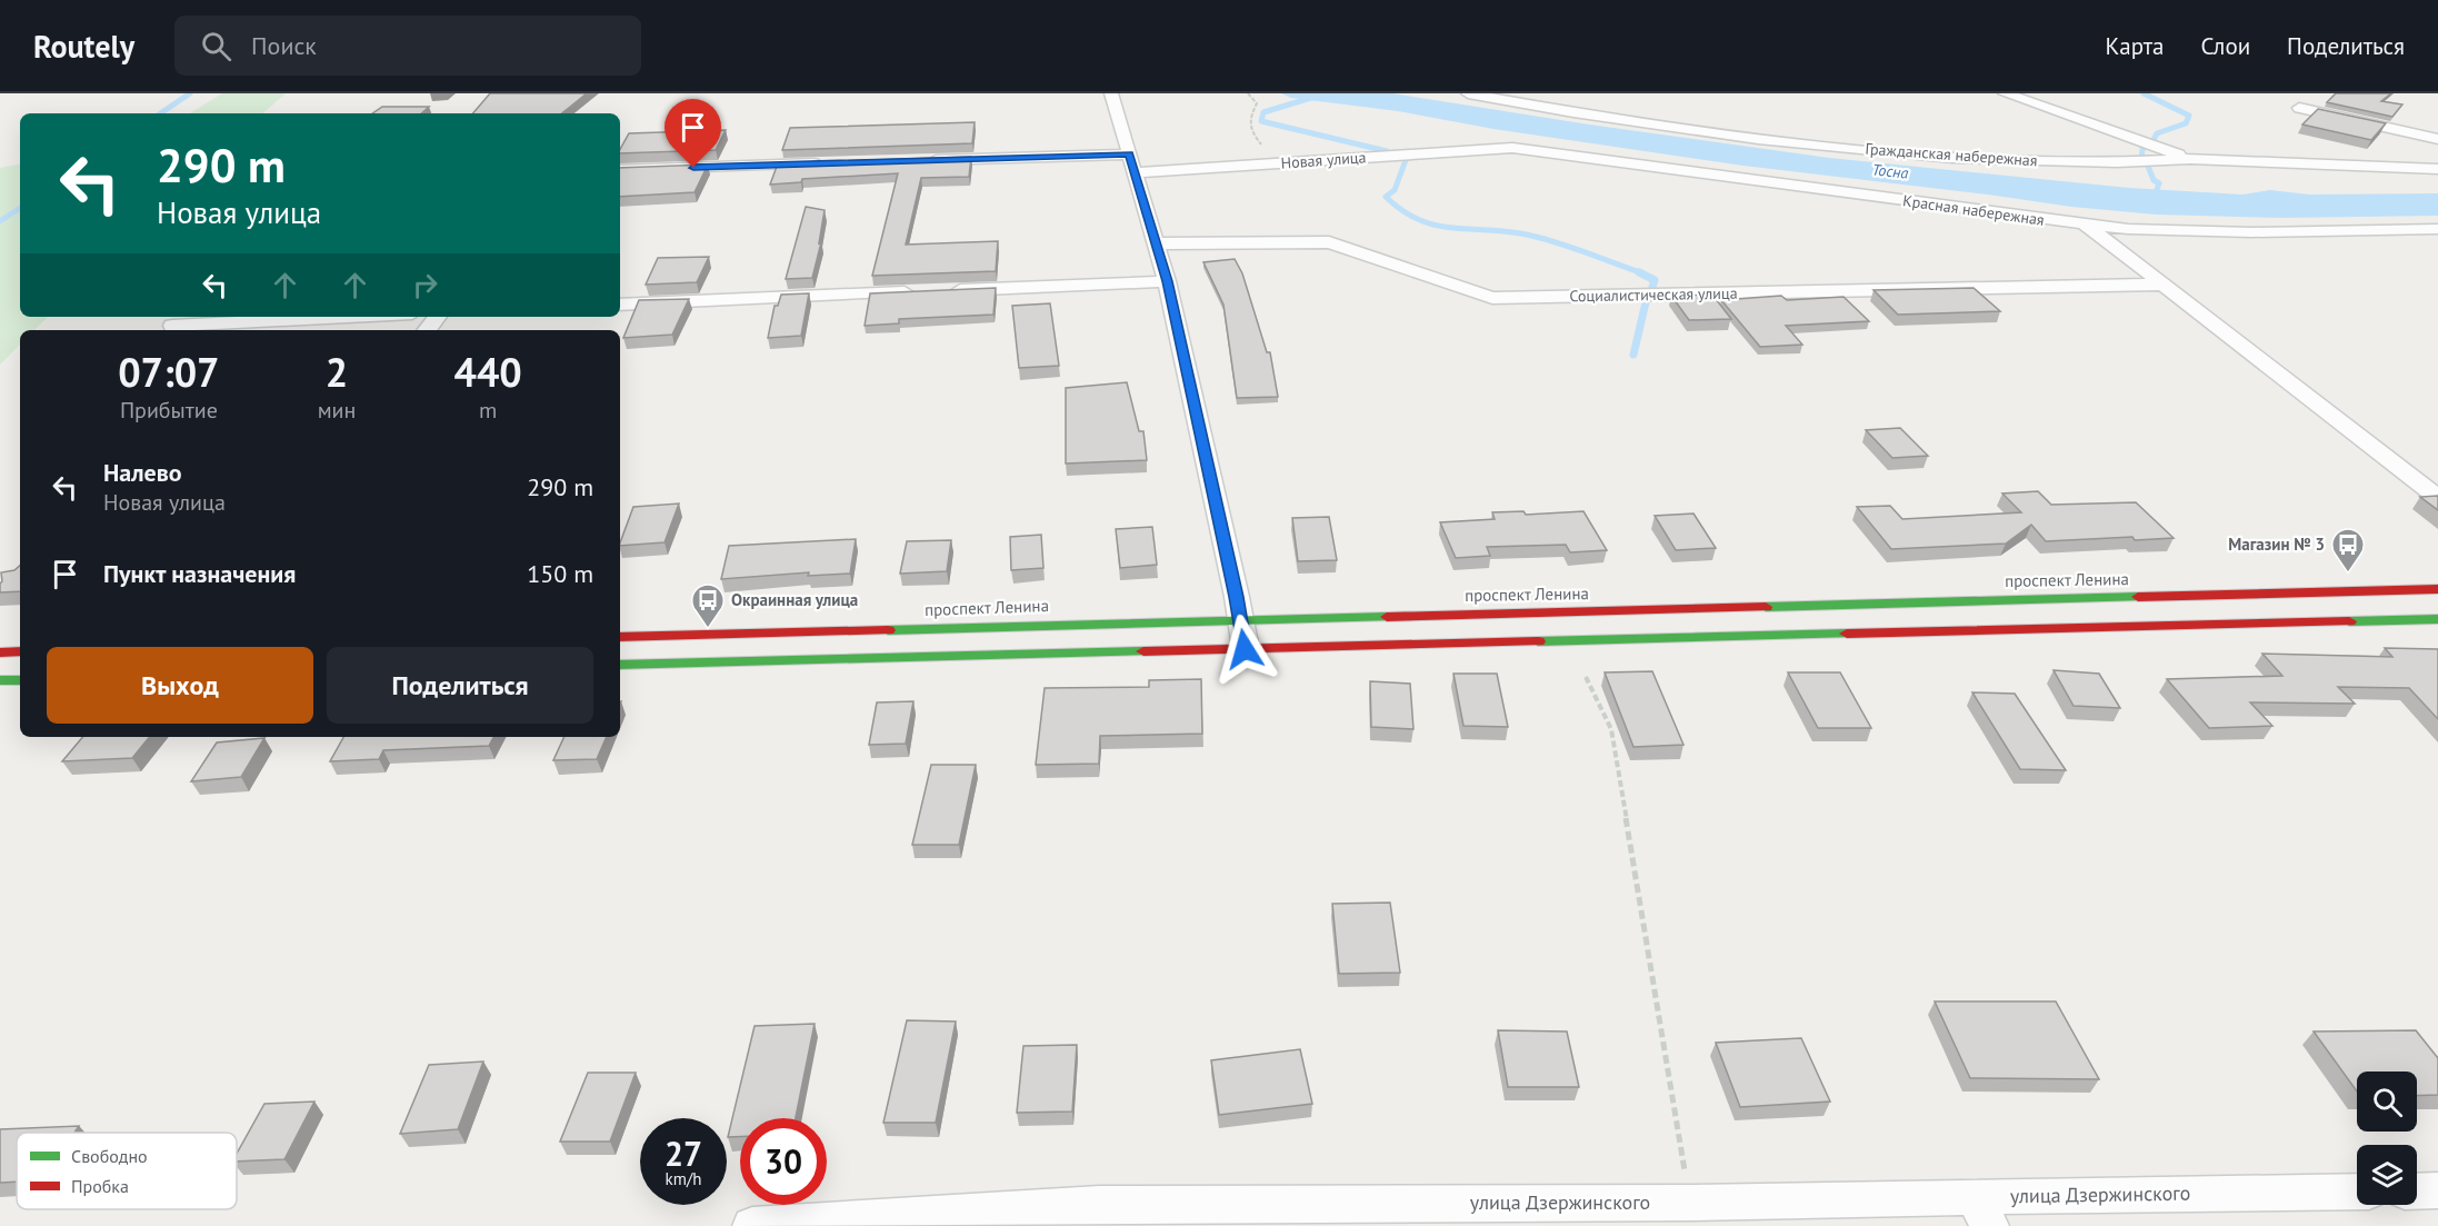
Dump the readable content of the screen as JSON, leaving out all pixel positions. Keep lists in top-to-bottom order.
{
  "streets": {
    "main road": ["проспект Ленина"],
    "street": [
      "Гражданская набережная",
      "Новая улица",
      "Красная набережная",
      "Социалистическая улица",
      "улица Дзержинского"
    ]
  },
  "crossings": [
    ["Новая улица", "Красная набережная"]
  ],
  "water": ["Тосна"],
  "places": {
    "bus stop": ["Магазин № 3", "Окраинная улица"]
  },
  "legend": ["Свободно", "Пробка"],
  "page": {
    "header": "Routely",
    "search": "Поиск",
    "nav": ["Карта", "Слои", "Поделиться"],
    "turn": ["290 m", "Новая улица"],
    "eta": [
      "07:07",
      "Прибытие",
      "2",
      "мин",
      "440",
      "m"
    ],
    "list": [
      {
        "name": "Налево",
        "note": "Новая улица",
        "value": "290 m"
      },
      {
        "name": "Пункт назначения",
        "value": "150 m"
      }
    ],
    "buttons": ["Выход", "Поделиться"],
    "speed": "27 km/h",
    "limit": "30"
  }
}
